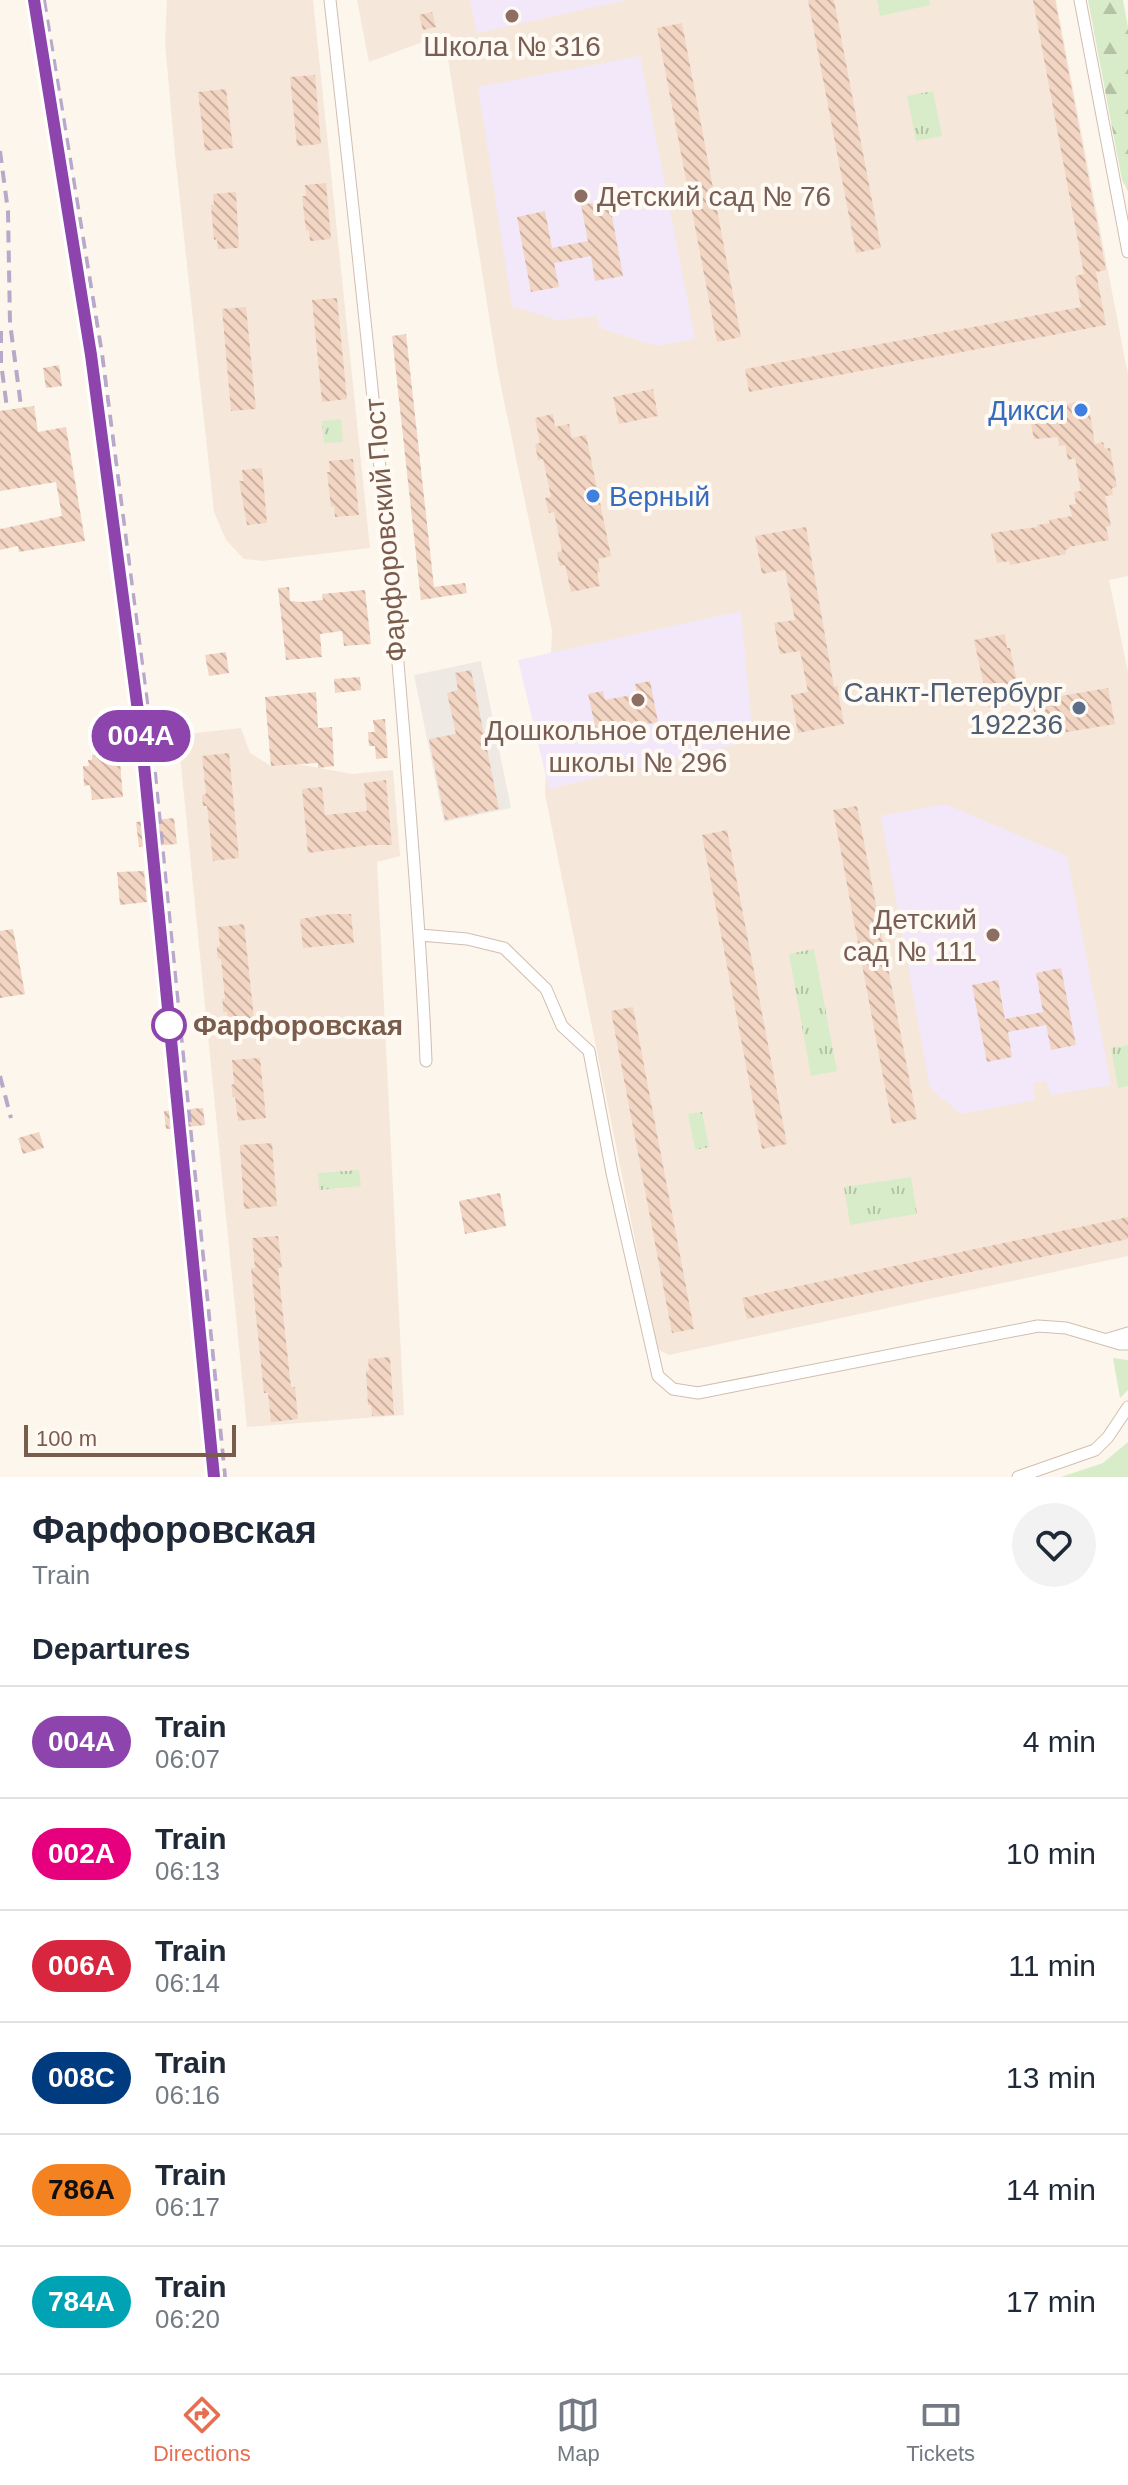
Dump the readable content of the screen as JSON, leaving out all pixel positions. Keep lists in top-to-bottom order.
{
  "streets": {
    "street": ["Фарфоровский Пост"]
  },
  "places": [
    "Школа № 316",
    "Детский сад № 76",
    "Дикси",
    "Верный",
    "Дошкольное отделение школы № 296",
    "Санкт-Петербург 192236",
    "Детский сад № 111",
    "Фарфоровская"
  ],
  "scale_bar": "100 m",
  "page": {
    "on_map": "004А",
    "scale": "100 m",
    "heading": [
      ["Фарфоровская", "Train"],
      "Departures"
    ],
    "list": [
      {
        "mark": "004А",
        "name": "Train",
        "note": "06:07",
        "value": "4 min"
      },
      {
        "mark": "002А",
        "name": "Train",
        "note": "06:13",
        "value": "10 min"
      },
      {
        "mark": "006А",
        "name": "Train",
        "note": "06:14",
        "value": "11 min"
      },
      {
        "mark": "008С",
        "name": "Train",
        "note": "06:16",
        "value": "13 min"
      },
      {
        "mark": "786А",
        "name": "Train",
        "note": "06:17",
        "value": "14 min"
      },
      {
        "mark": "784А",
        "name": "Train",
        "note": "06:20",
        "value": "17 min"
      }
    ],
    "tabs": ["Directions", "Map", "Tickets"]
  }
}
